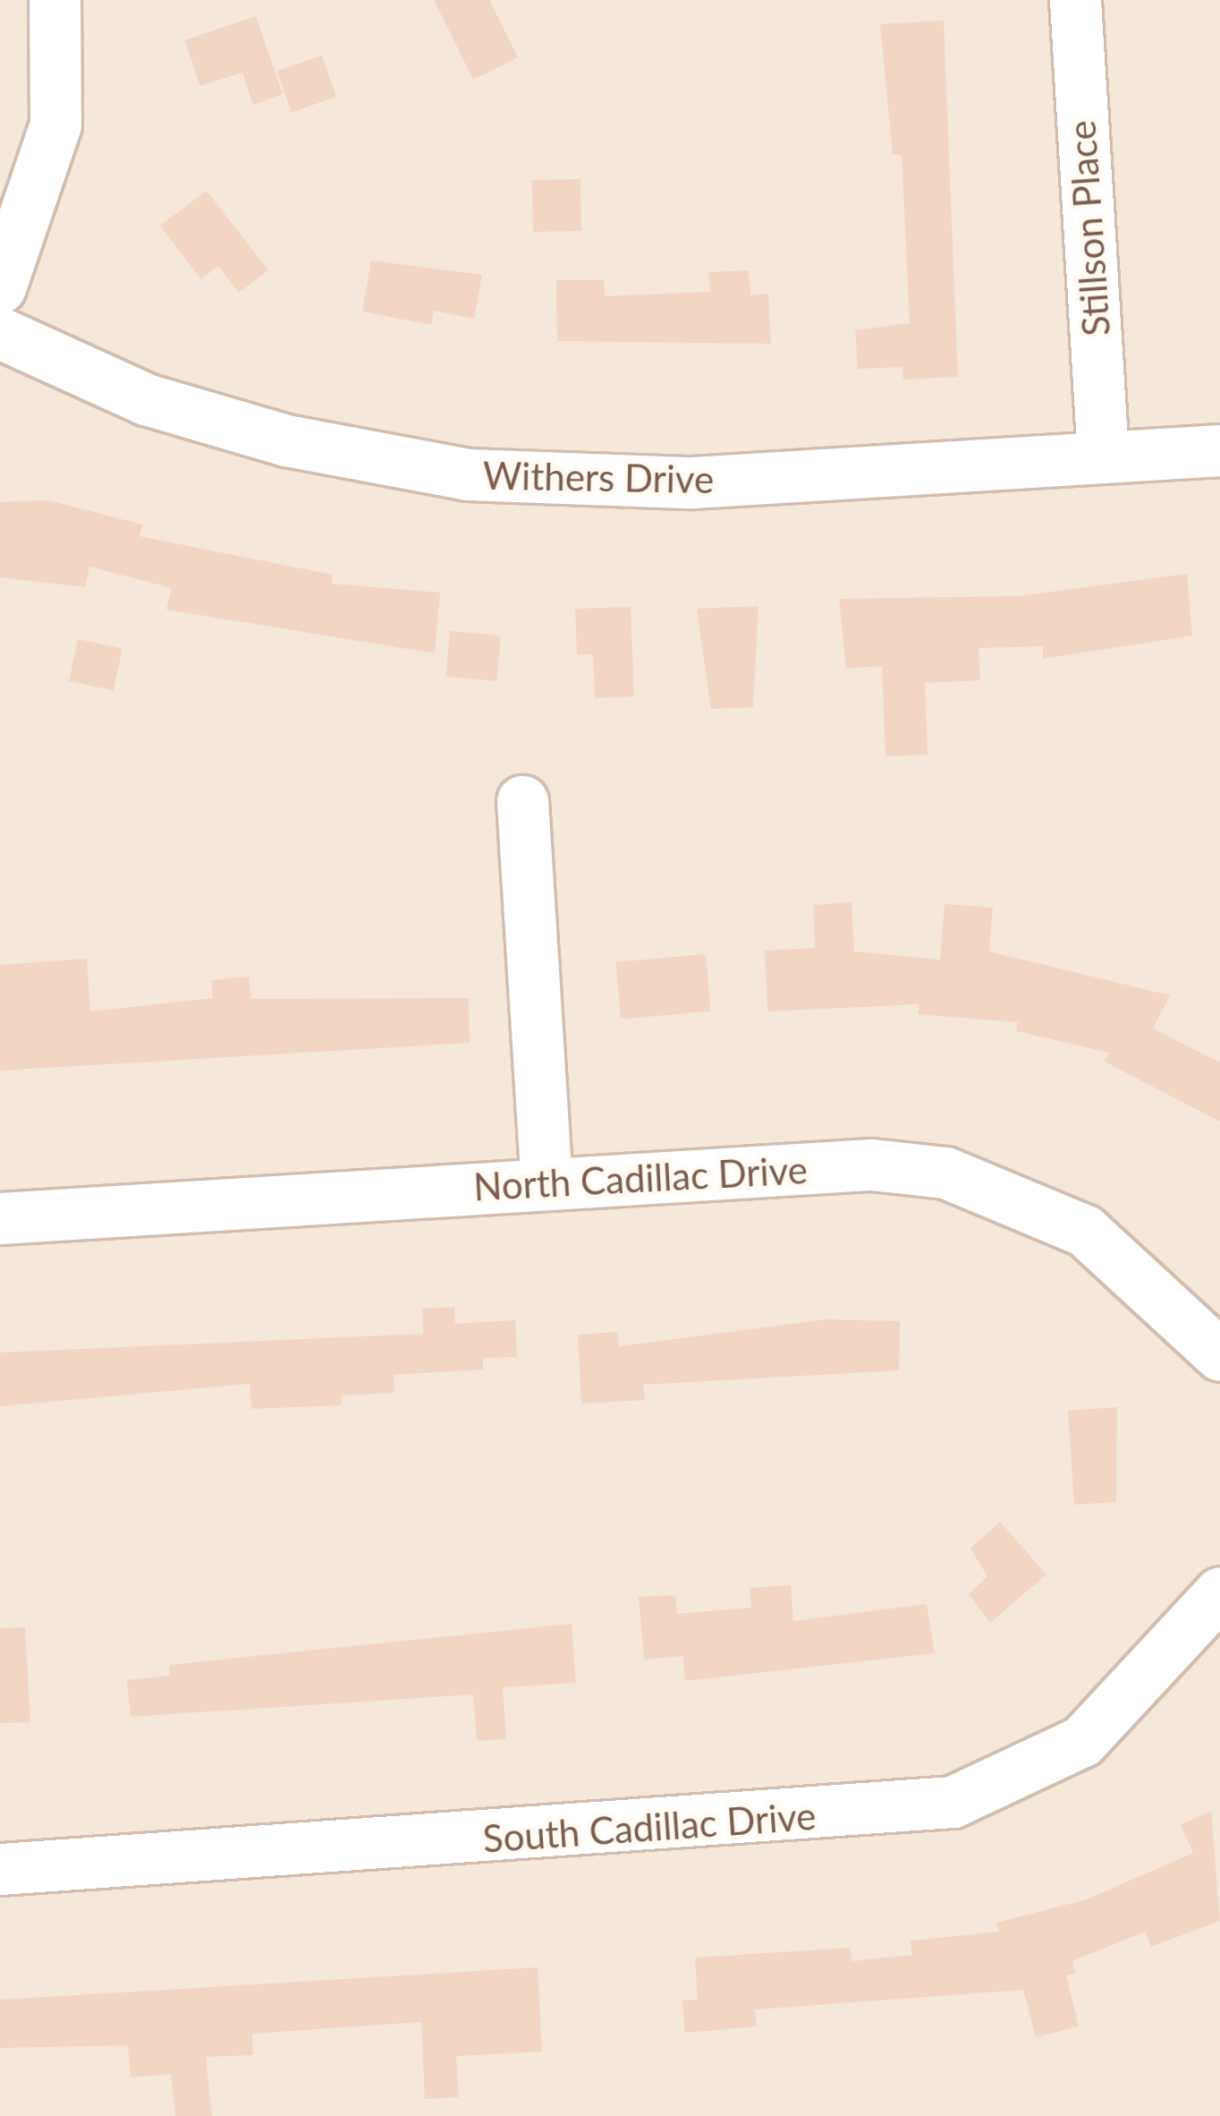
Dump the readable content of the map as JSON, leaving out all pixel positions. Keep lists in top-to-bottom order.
{
  "streets": {
    "street": [
      "Stillson Place",
      "Withers Drive",
      "North Cadillac Drive",
      "South Cadillac Drive"
    ]
  },
  "crossings": [
    ["Stillson Place", "Withers Drive"]
  ]
}
